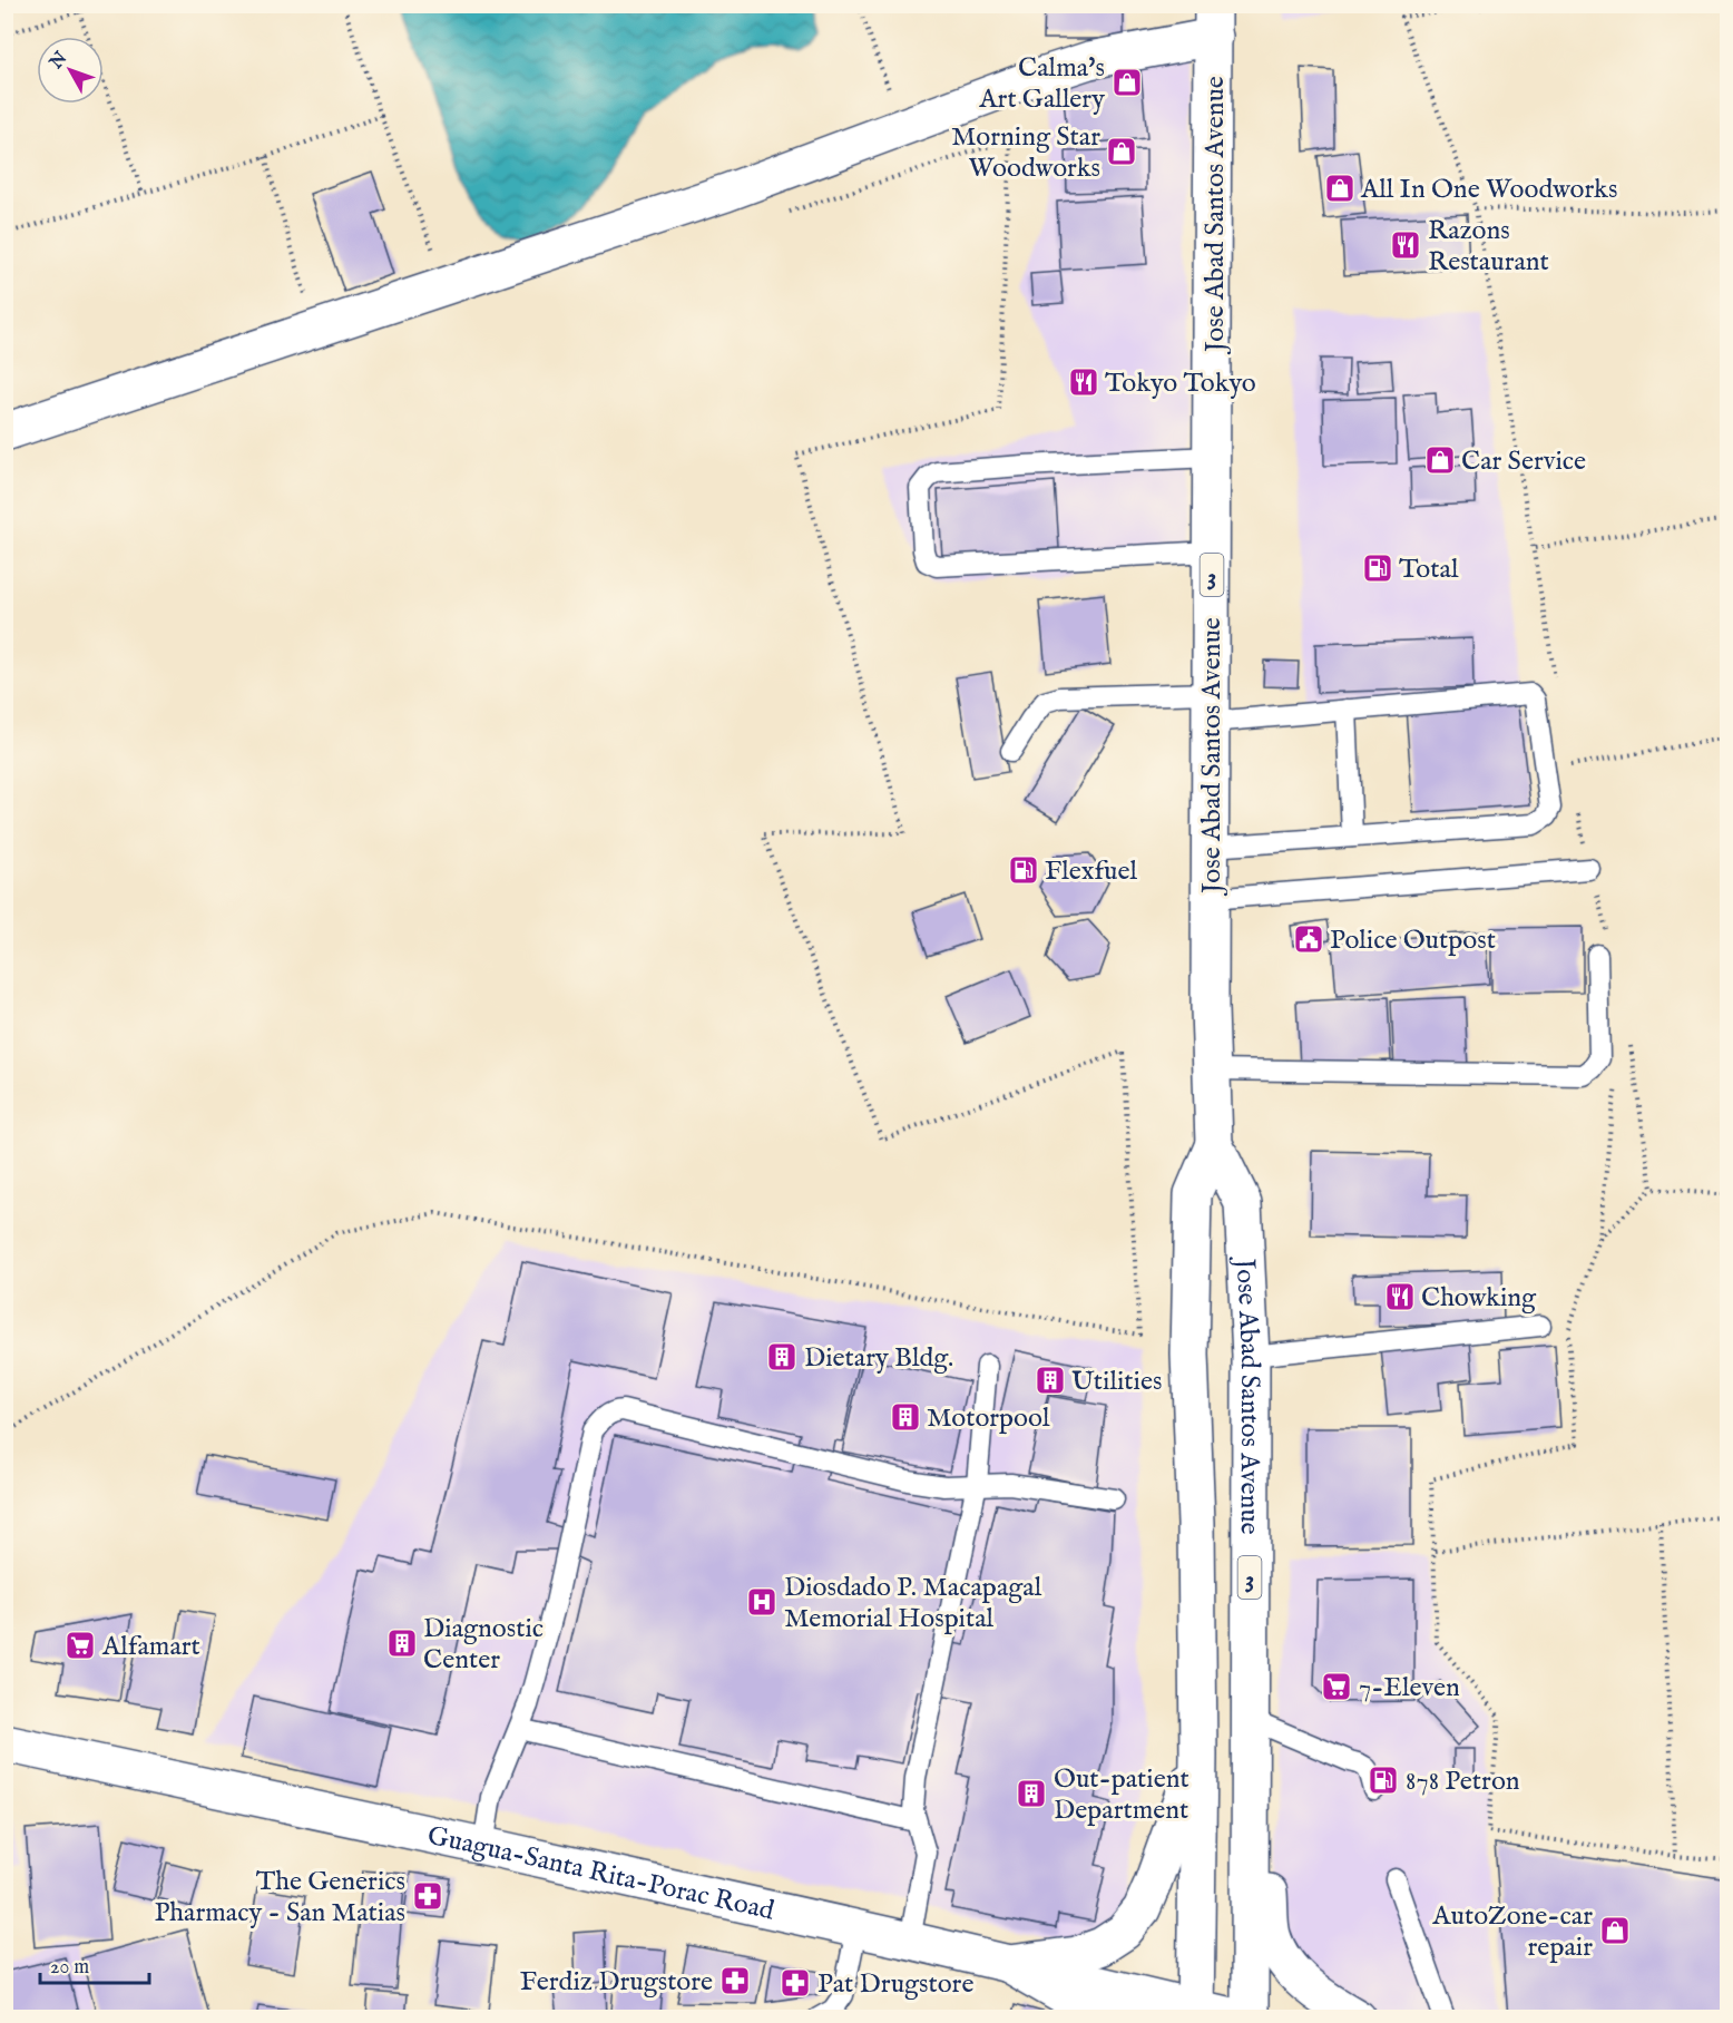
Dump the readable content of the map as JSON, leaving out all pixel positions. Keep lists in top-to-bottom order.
{
  "streets": {
    "main road": ["Jose Abad Santos Avenue", "3", "Guagua-Santa Rita-Porac Road"]
  },
  "crossings": [
    ["Jose Abad Santos Avenue", "Guagua-Santa Rita-Porac Road"]
  ],
  "places": {
    "shop": [
      "Calma's Art Gallery",
      "Morning Star Woodworks",
      "All In One Woodworks",
      "Car Service",
      "AutoZone-car repair"
    ],
    "restaurant": ["Razons Restaurant", "Tokyo Tokyo", "Chowking"],
    "fuel station": ["Total", "Flexfuel", "878 Petron"],
    "public building": ["Police Outpost"],
    "building": [
      "Dietary Bldg.",
      "Utilities",
      "Motorpool",
      "Diagnostic Center",
      "Out-patient Department"
    ],
    "hospital": ["Diosdado P. Macapagal Memorial Hospital"],
    "supermarket": ["Alfamart", "7-Eleven"],
    "pharmacy": ["The Generics Pharmacy - San Matias", "Ferdiz Drugstore", "Pat Drugstore"]
  },
  "scale_bar": "20 m",
  "north": "top left"
}
